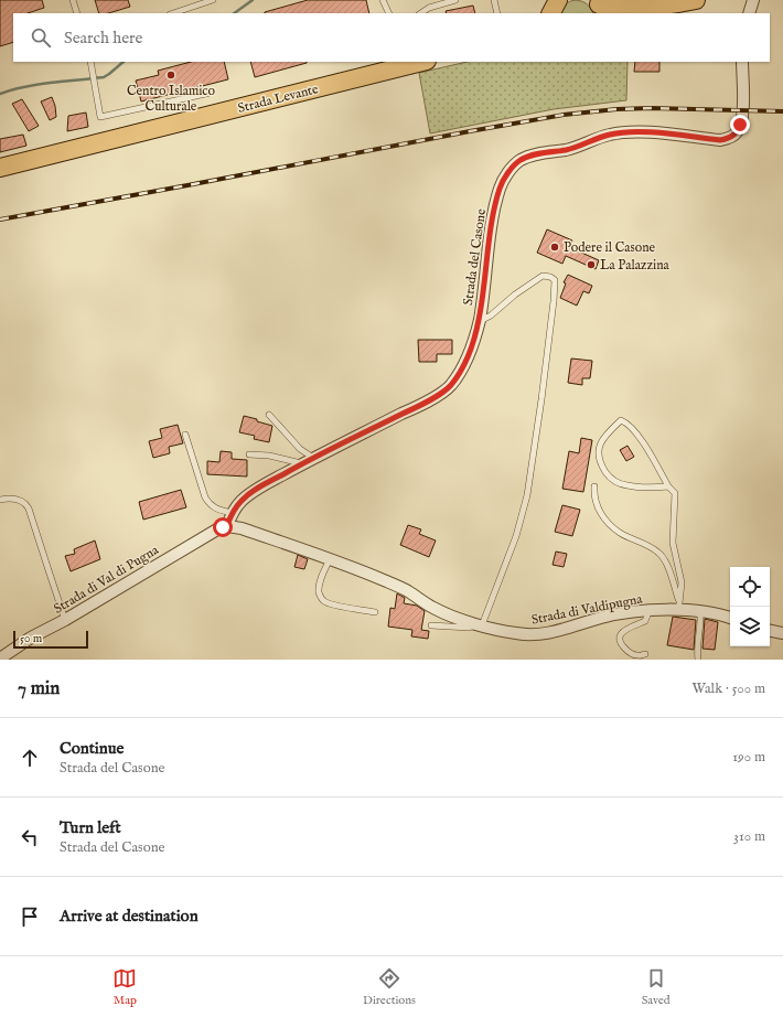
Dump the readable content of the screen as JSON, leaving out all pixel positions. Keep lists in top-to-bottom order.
{
  "streets": {
    "main road": ["Strada Levante"],
    "street": ["Strada del Casone", "Strada di Val di Pugna", "Strada di Valdipugna"]
  },
  "crossings": [
    ["Strada del Casone", "Strada di Val di Pugna"],
    ["Strada del Casone", "Strada di Valdipugna"],
    ["Strada di Val di Pugna", "Strada di Valdipugna"]
  ],
  "places": ["Centro Islamico Culturale", "Podere il Casone", "La Palazzina"],
  "scale_bar": "50 m",
  "page": {
    "search": "Search here",
    "scale": "50 m",
    "heading": ["7 min", "Walk · 500 m"],
    "list": [
      ["Continue", "Strada del Casone", "190 m"],
      ["Turn left", "Strada del Casone", "310 m"],
      "Arrive at destination"
    ],
    "nav": ["Map", "Directions", "Saved"]
  }
}
